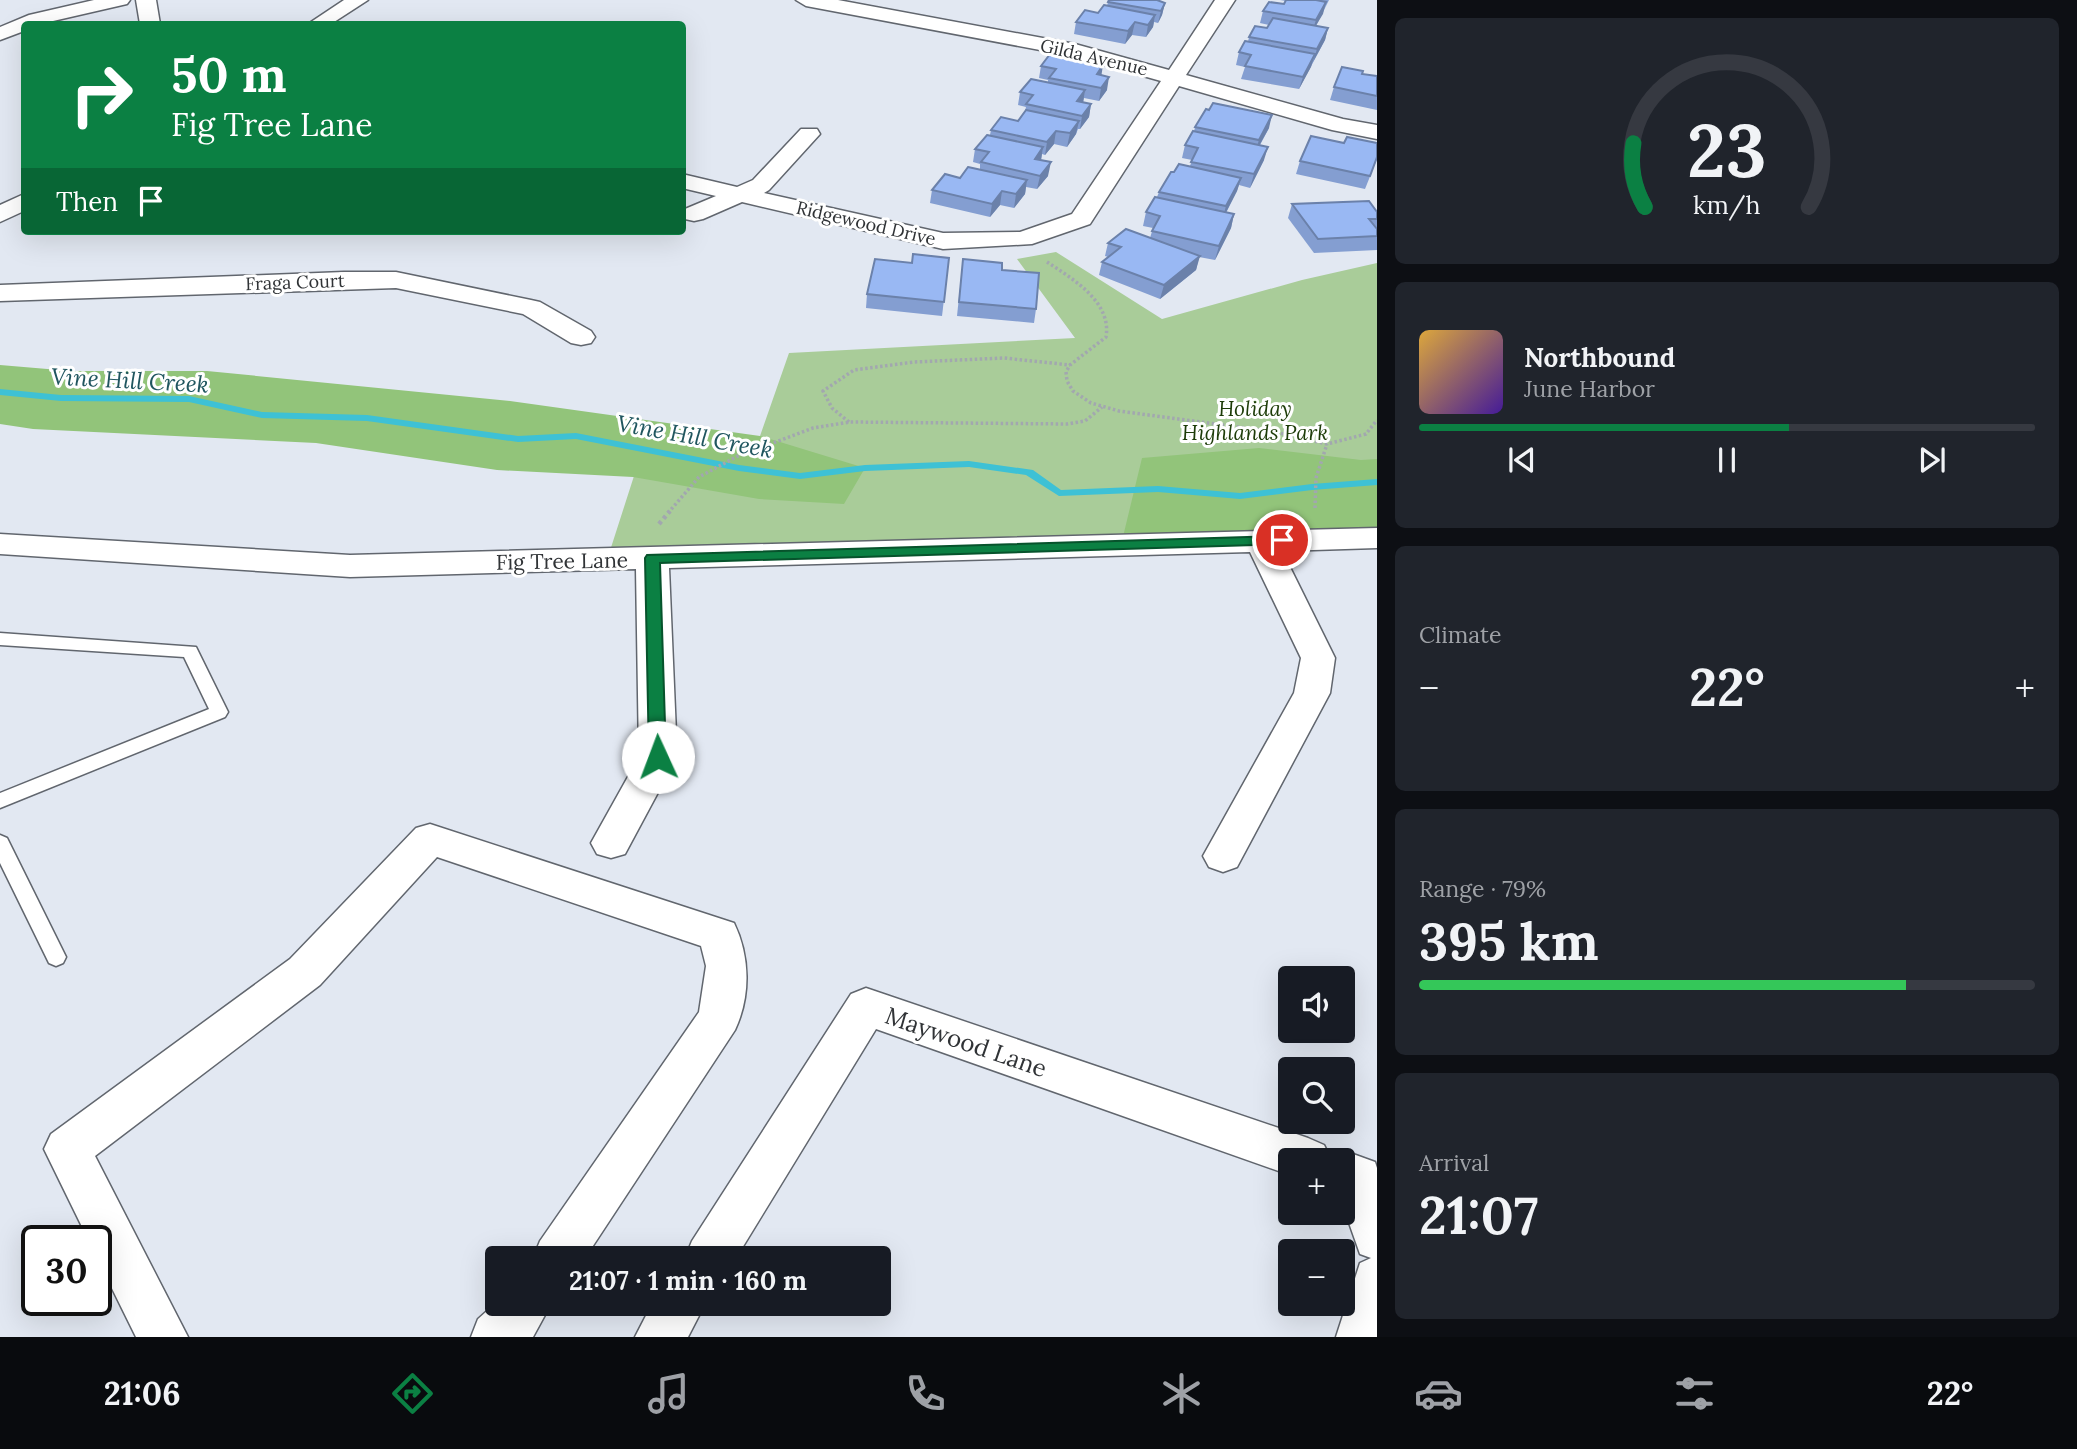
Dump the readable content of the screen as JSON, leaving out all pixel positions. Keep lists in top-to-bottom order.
{
  "streets": {
    "street": [
      "Gilda Avenue",
      "Ridgewood Drive",
      "Fraga Court",
      "Fig Tree Lane",
      "Maywood Lane"
    ]
  },
  "crossings": [
    ["Gilda Avenue", "Ridgewood Drive"]
  ],
  "water": ["Vine Hill Creek"],
  "parks": ["Holiday Highlands Park"],
  "page": {
    "turn": ["50 m", "Fig Tree Lane"],
    "then": "Then",
    "song": ["Northbound", "June Harbor"],
    "tile": [
      "Climate",
      ["Range · 79%", "395 km"],
      ["Arrival", "21:07"]
    ],
    "heat": ["−", "22°", "+"],
    "map_buttons": ["+", "−"],
    "limit": "30",
    "trip": "21:07 · 1 min · 160 m",
    "tabs": ["21:06", "22°"],
    "gauge": ["23", "km/h"]
  }
}
